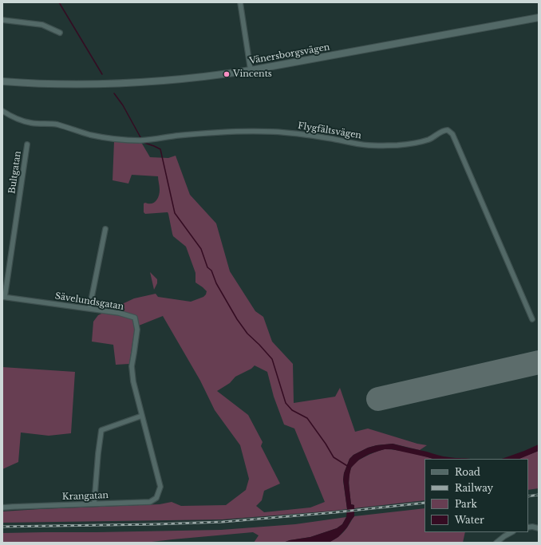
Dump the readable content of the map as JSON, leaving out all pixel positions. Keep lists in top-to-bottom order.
{
  "streets": {
    "main road": ["Vänersborgsvägen"],
    "street": [
      "Flygfältsvägen",
      "Bultgatan",
      "Sävelundsgatan",
      "Krangatan"
    ]
  },
  "crossings": [
    ["Bultgatan", "Sävelundsgatan"],
    ["Sävelundsgatan", "Krangatan"]
  ],
  "places": ["Vincents"],
  "legend": [
    "Road",
    "Railway",
    "Park",
    "Water"
  ]
}
